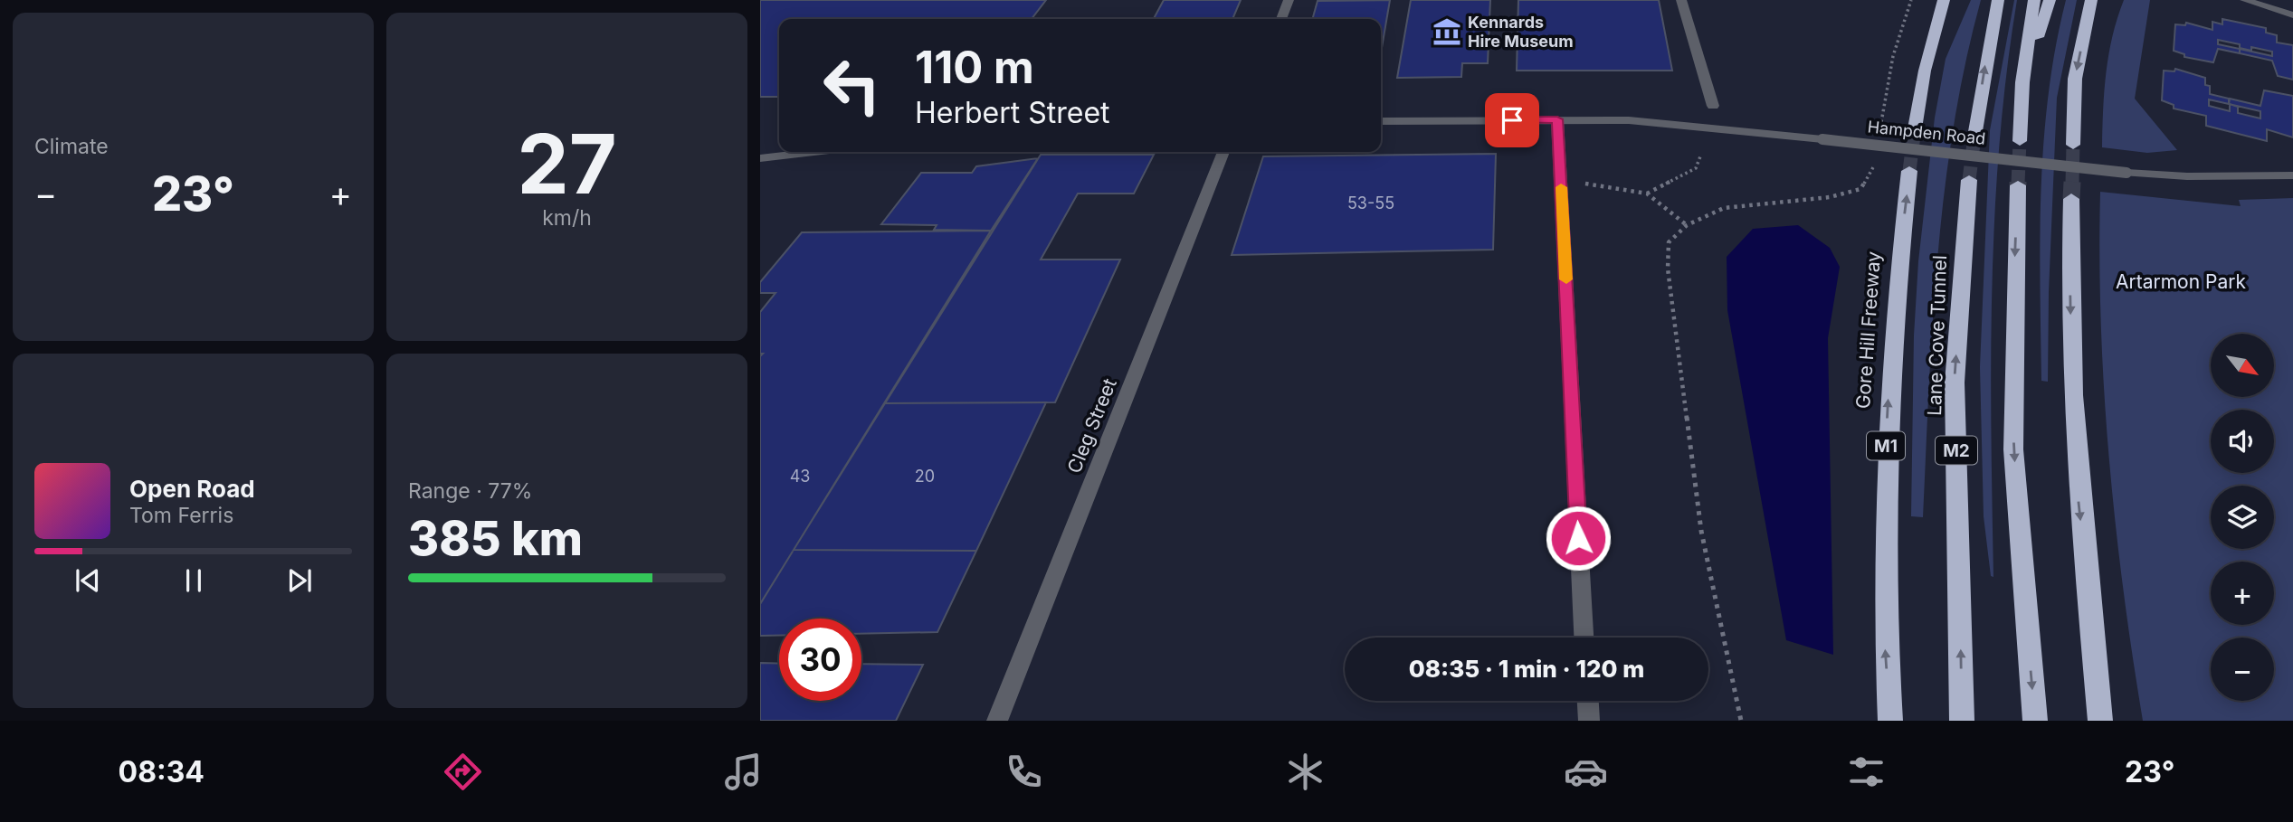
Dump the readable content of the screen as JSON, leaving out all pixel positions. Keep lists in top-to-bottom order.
{
  "streets": {
    "highway": [
      "Gore Hill Freeway",
      "Lane Cove Tunnel",
      "M1",
      "M2"
    ],
    "street": ["Hampden Road", "Cleg Street"]
  },
  "parks": ["Artarmon Park"],
  "places": {
    "museum": ["Kennards Hire Museum"]
  },
  "house_numbers": ["53-55", "43", "20"],
  "north": "bottom right",
  "page": {
    "tile": [
      "Climate",
      ["27", "km/h"],
      ["Range · 77%", "385 km"]
    ],
    "turn": ["110 m", "Herbert Street"],
    "heat": ["−", "23°", "+"],
    "map_buttons": ["+", "−"],
    "song": ["Open Road", "Tom Ferris"],
    "limit": "30",
    "trip": "08:35 · 1 min · 120 m",
    "tabs": ["08:34", "23°"]
  }
}
